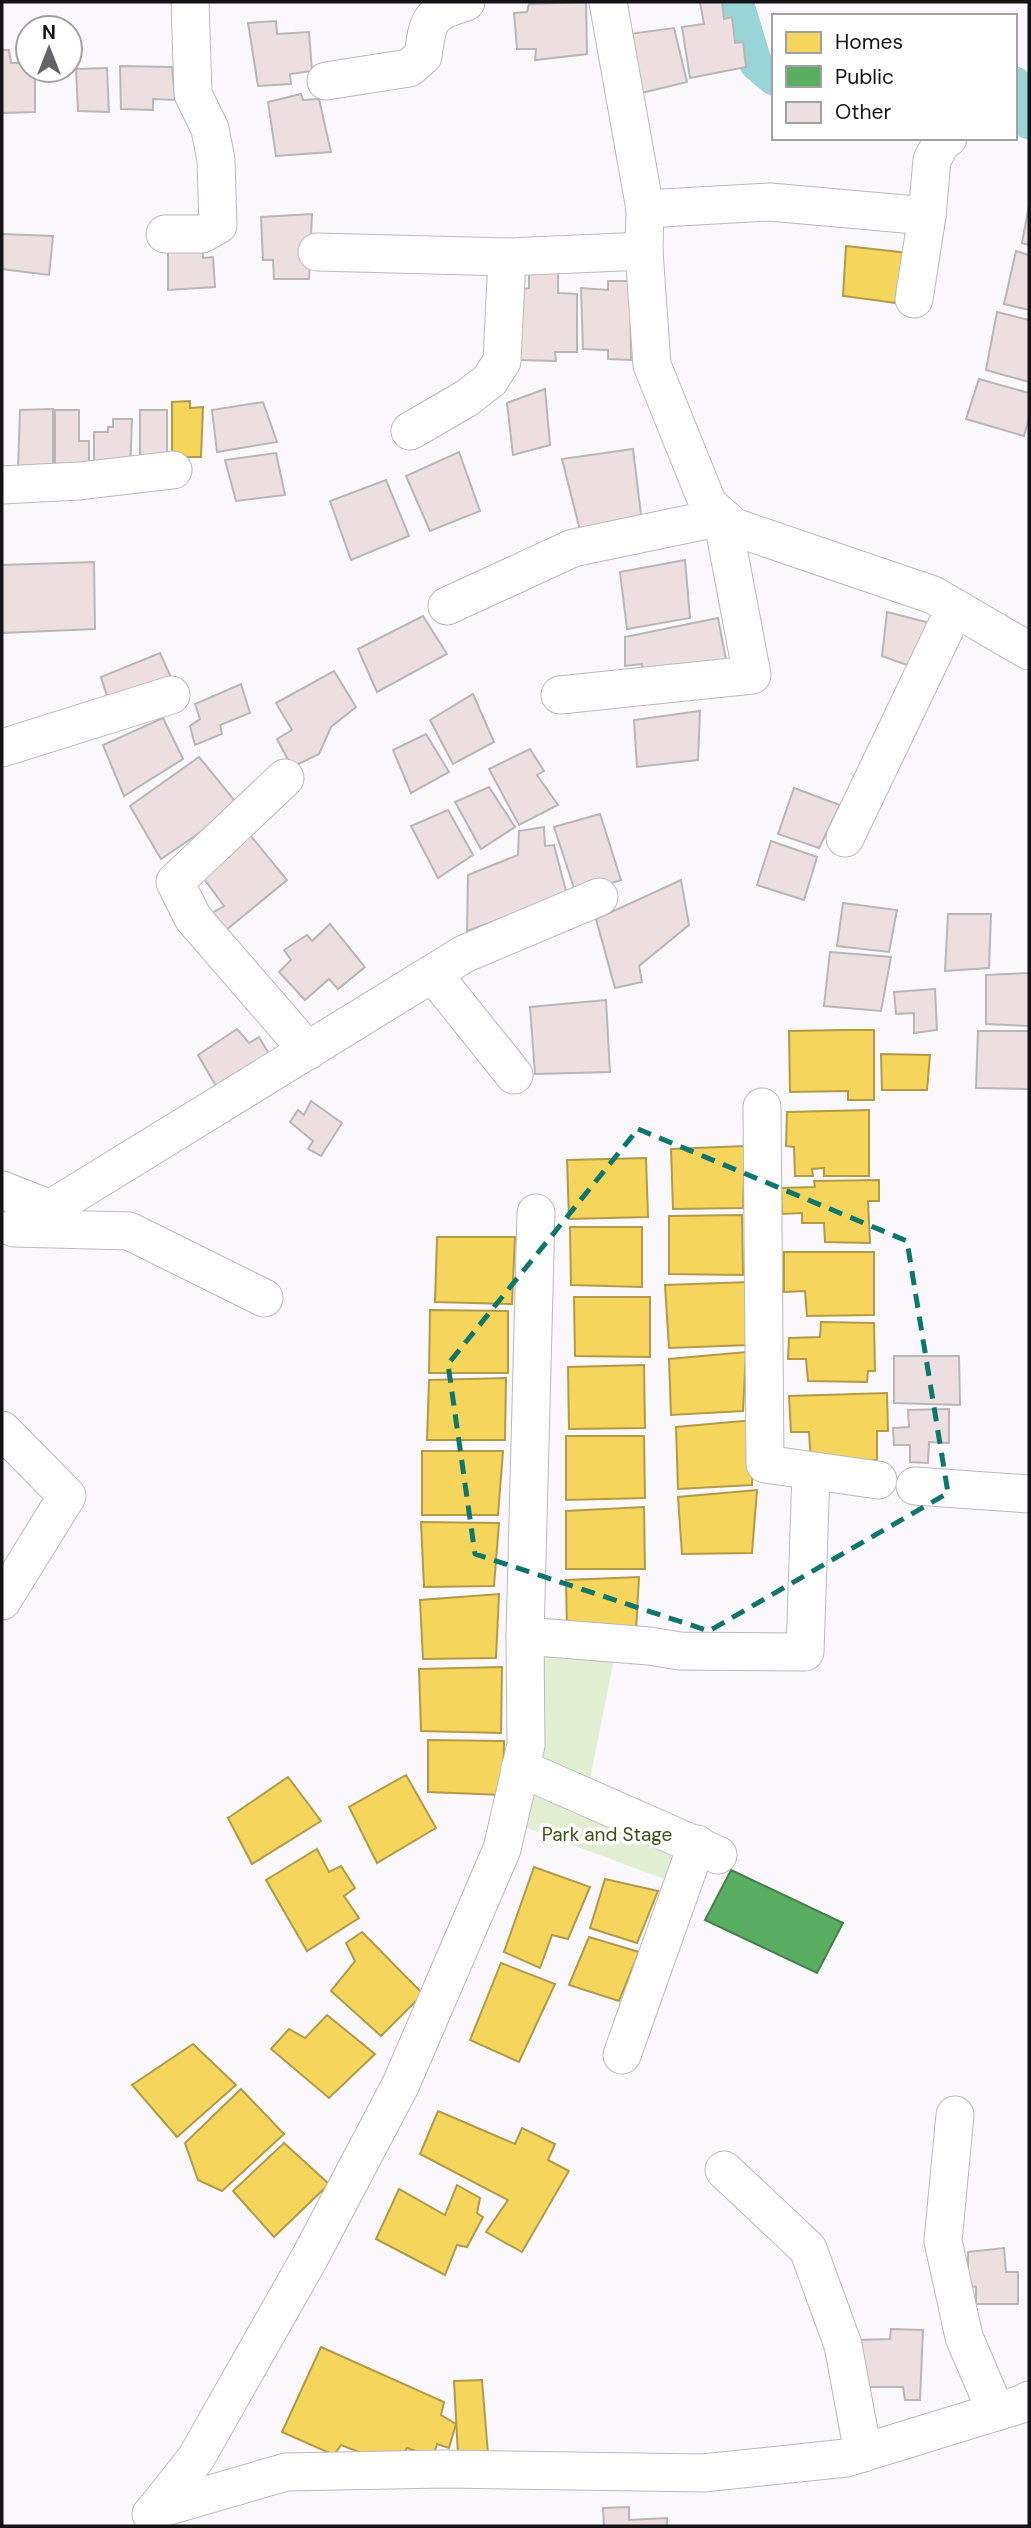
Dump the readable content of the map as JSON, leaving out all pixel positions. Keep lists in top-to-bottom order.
{
  "parks": ["Park and Stage"],
  "legend": ["Homes", "Public", "Other"],
  "north": "top"
}
